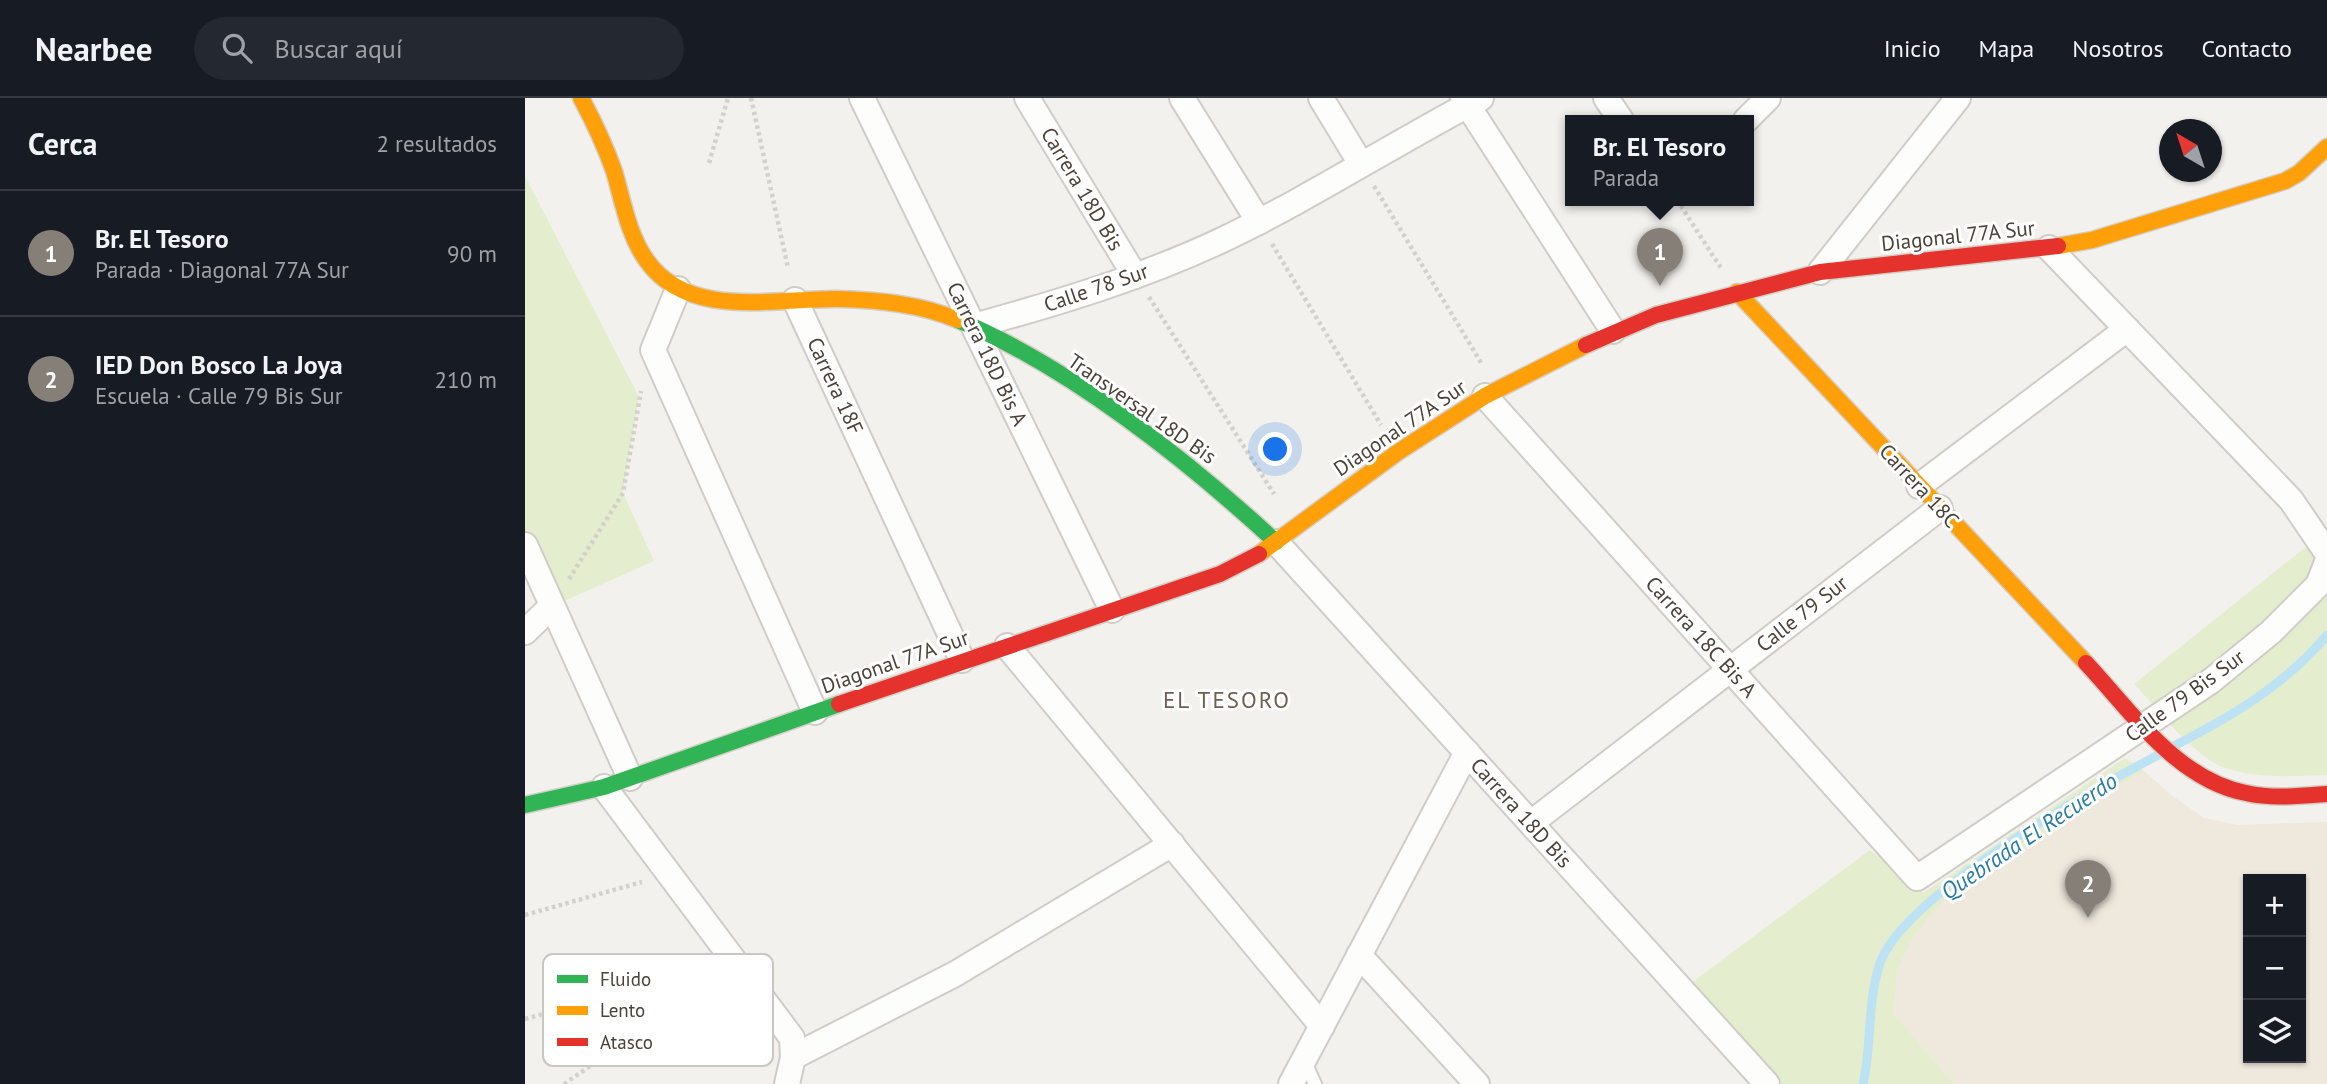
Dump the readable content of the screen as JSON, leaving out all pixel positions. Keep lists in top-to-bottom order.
{
  "streets": {
    "street": [
      "Carrera 18D Bis",
      "Diagonal 77A Sur",
      "Calle 78 Sur",
      "Carrera 18D Bis A",
      "Carrera 18F",
      "Transversal 18D Bis",
      "Carrera 18C",
      "Calle 79 Sur",
      "Carrera 18C Bis A",
      "Calle 79 Bis Sur"
    ]
  },
  "crossings": [
    ["Carrera 18D Bis", "Diagonal 77A Sur"],
    ["Carrera 18D Bis", "Calle 78 Sur"],
    ["Carrera 18D Bis", "Transversal 18D Bis"],
    ["Carrera 18D Bis", "Calle 79 Sur"],
    ["Diagonal 77A Sur", "Carrera 18D Bis A"],
    ["Diagonal 77A Sur", "Carrera 18F"],
    ["Diagonal 77A Sur", "Transversal 18D Bis"],
    ["Diagonal 77A Sur", "Carrera 18C"],
    ["Diagonal 77A Sur", "Carrera 18C Bis A"],
    ["Calle 78 Sur", "Carrera 18D Bis A"],
    ["Calle 78 Sur", "Transversal 18D Bis"],
    ["Carrera 18D Bis A", "Transversal 18D Bis"],
    ["Carrera 18C", "Calle 79 Sur"],
    ["Carrera 18C", "Calle 79 Bis Sur"],
    ["Calle 79 Sur", "Carrera 18C Bis A"],
    ["Carrera 18C Bis A", "Calle 79 Bis Sur"]
  ],
  "districts": ["EL TESORO"],
  "water": ["Quebrada El Recuerdo"],
  "legend": ["Fluido", "Lento", "Atasco"],
  "north": "top left",
  "page": {
    "header": "Nearbee",
    "search": "Buscar aquí",
    "nav": [
      "Inicio",
      "Mapa",
      "Nosotros",
      "Contacto"
    ],
    "heading": ["Cerca", "2 resultados"],
    "popup": ["Br. El Tesoro", "Parada"],
    "list": [
      {
        "mark": "1",
        "name": "Br. El Tesoro",
        "note": "Parada · Diagonal 77A Sur",
        "value": "90 m"
      },
      {
        "mark": "2",
        "name": "IED Don Bosco La Joya",
        "note": "Escuela · Calle 79 Bis Sur",
        "value": "210 m"
      }
    ],
    "pins": ["1", "2"],
    "map_buttons": ["+", "−"]
  }
}
